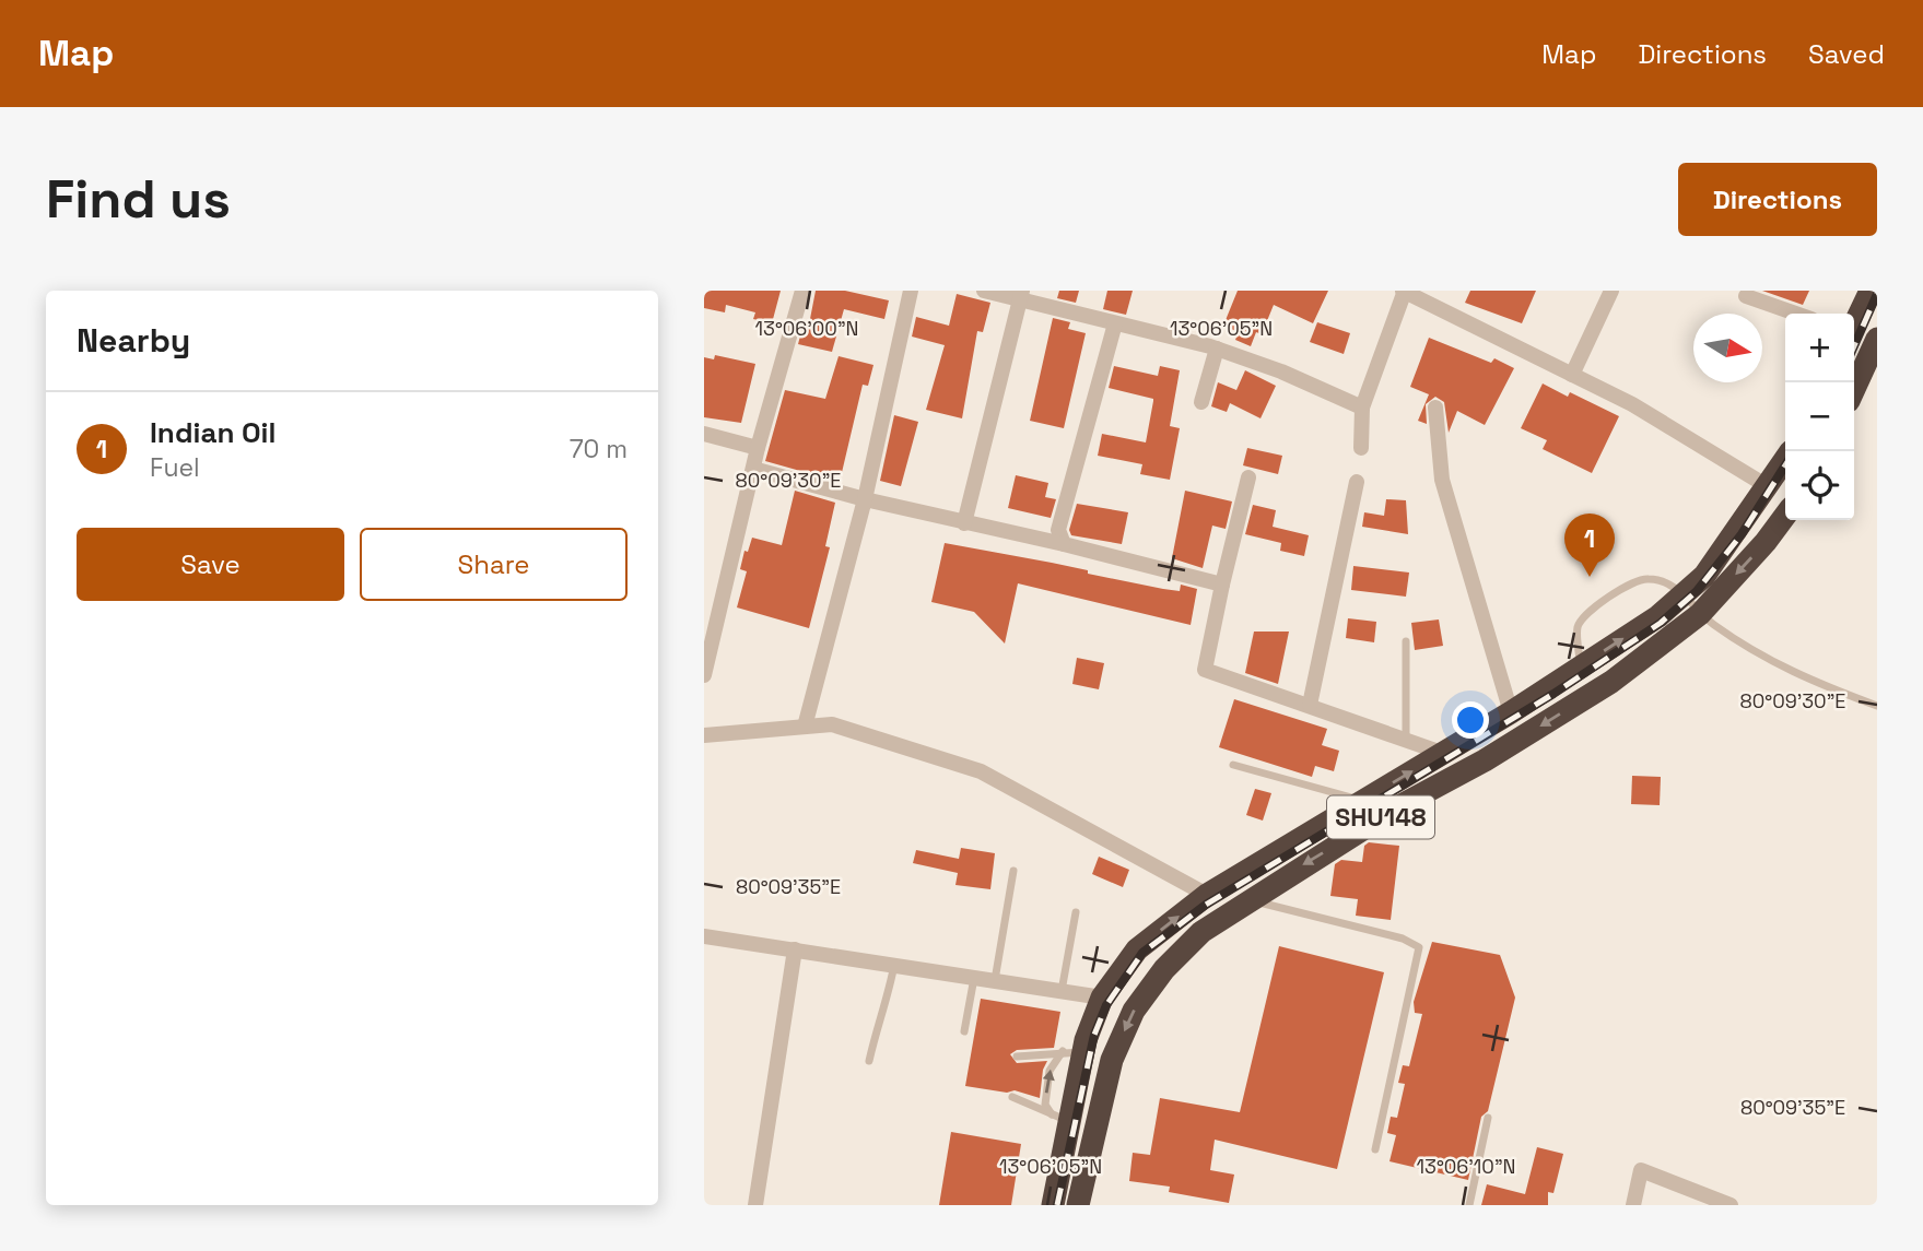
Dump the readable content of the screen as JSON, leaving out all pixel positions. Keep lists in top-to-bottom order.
{
  "streets": {
    "highway": ["SHU148"]
  },
  "north": "right",
  "page": {
    "header": "Map",
    "nav": ["Map", "Directions", "Saved"],
    "buttons": [
      "Directions",
      ["Save", "Share"]
    ],
    "title": "Find us",
    "heading": "Nearby",
    "map_buttons": ["+", "−"],
    "list": [
      {
        "mark": "1",
        "name": "Indian Oil",
        "note": "Fuel",
        "value": "70 m"
      }
    ],
    "pins": "1"
  },
  "coordinates": [
    "13°06'00\"N",
    "13°06'05\"N",
    "80°09'30\"E",
    "80°09'35\"E",
    "13°06'10\"N"
  ]
}
